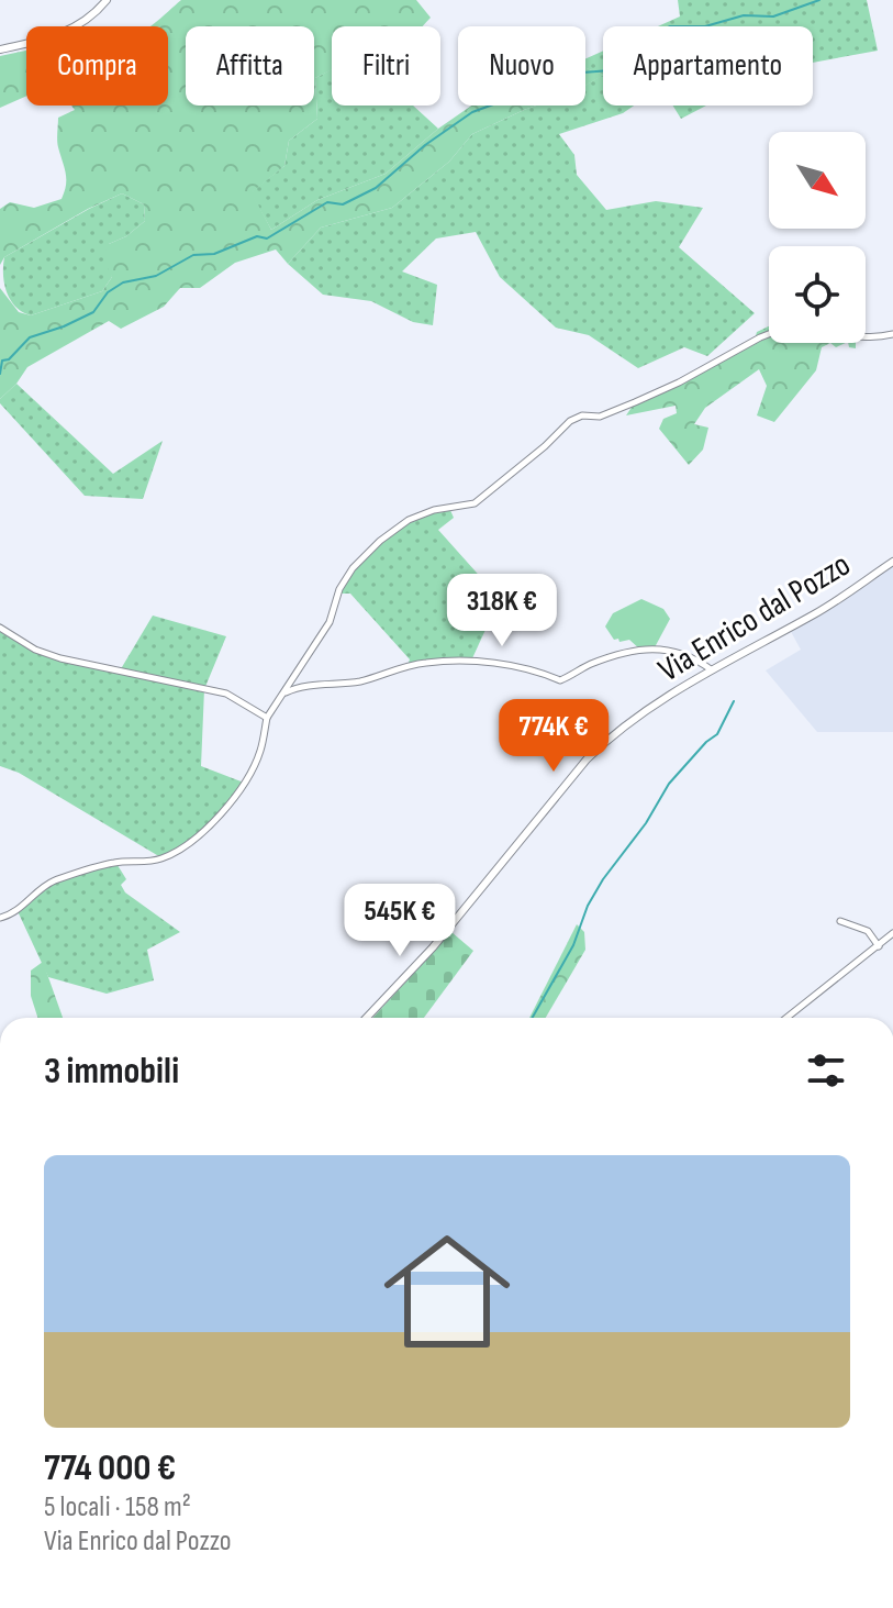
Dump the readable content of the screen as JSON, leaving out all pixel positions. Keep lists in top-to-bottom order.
{
  "streets": {
    "street": ["Via Enrico dal Pozzo"]
  },
  "north": "bottom right",
  "page": {
    "chip": [
      "Compra",
      "Affitta",
      "Filtri",
      "Nuovo",
      "Appartamento"
    ],
    "price": ["318K €", "774K €", "545K €"],
    "heading": "3 immobili",
    "list": [
      {
        "name": "774 000 €",
        "note": "5 locali · 158 m² · Via Enrico dal Pozzo"
      }
    ]
  }
}
